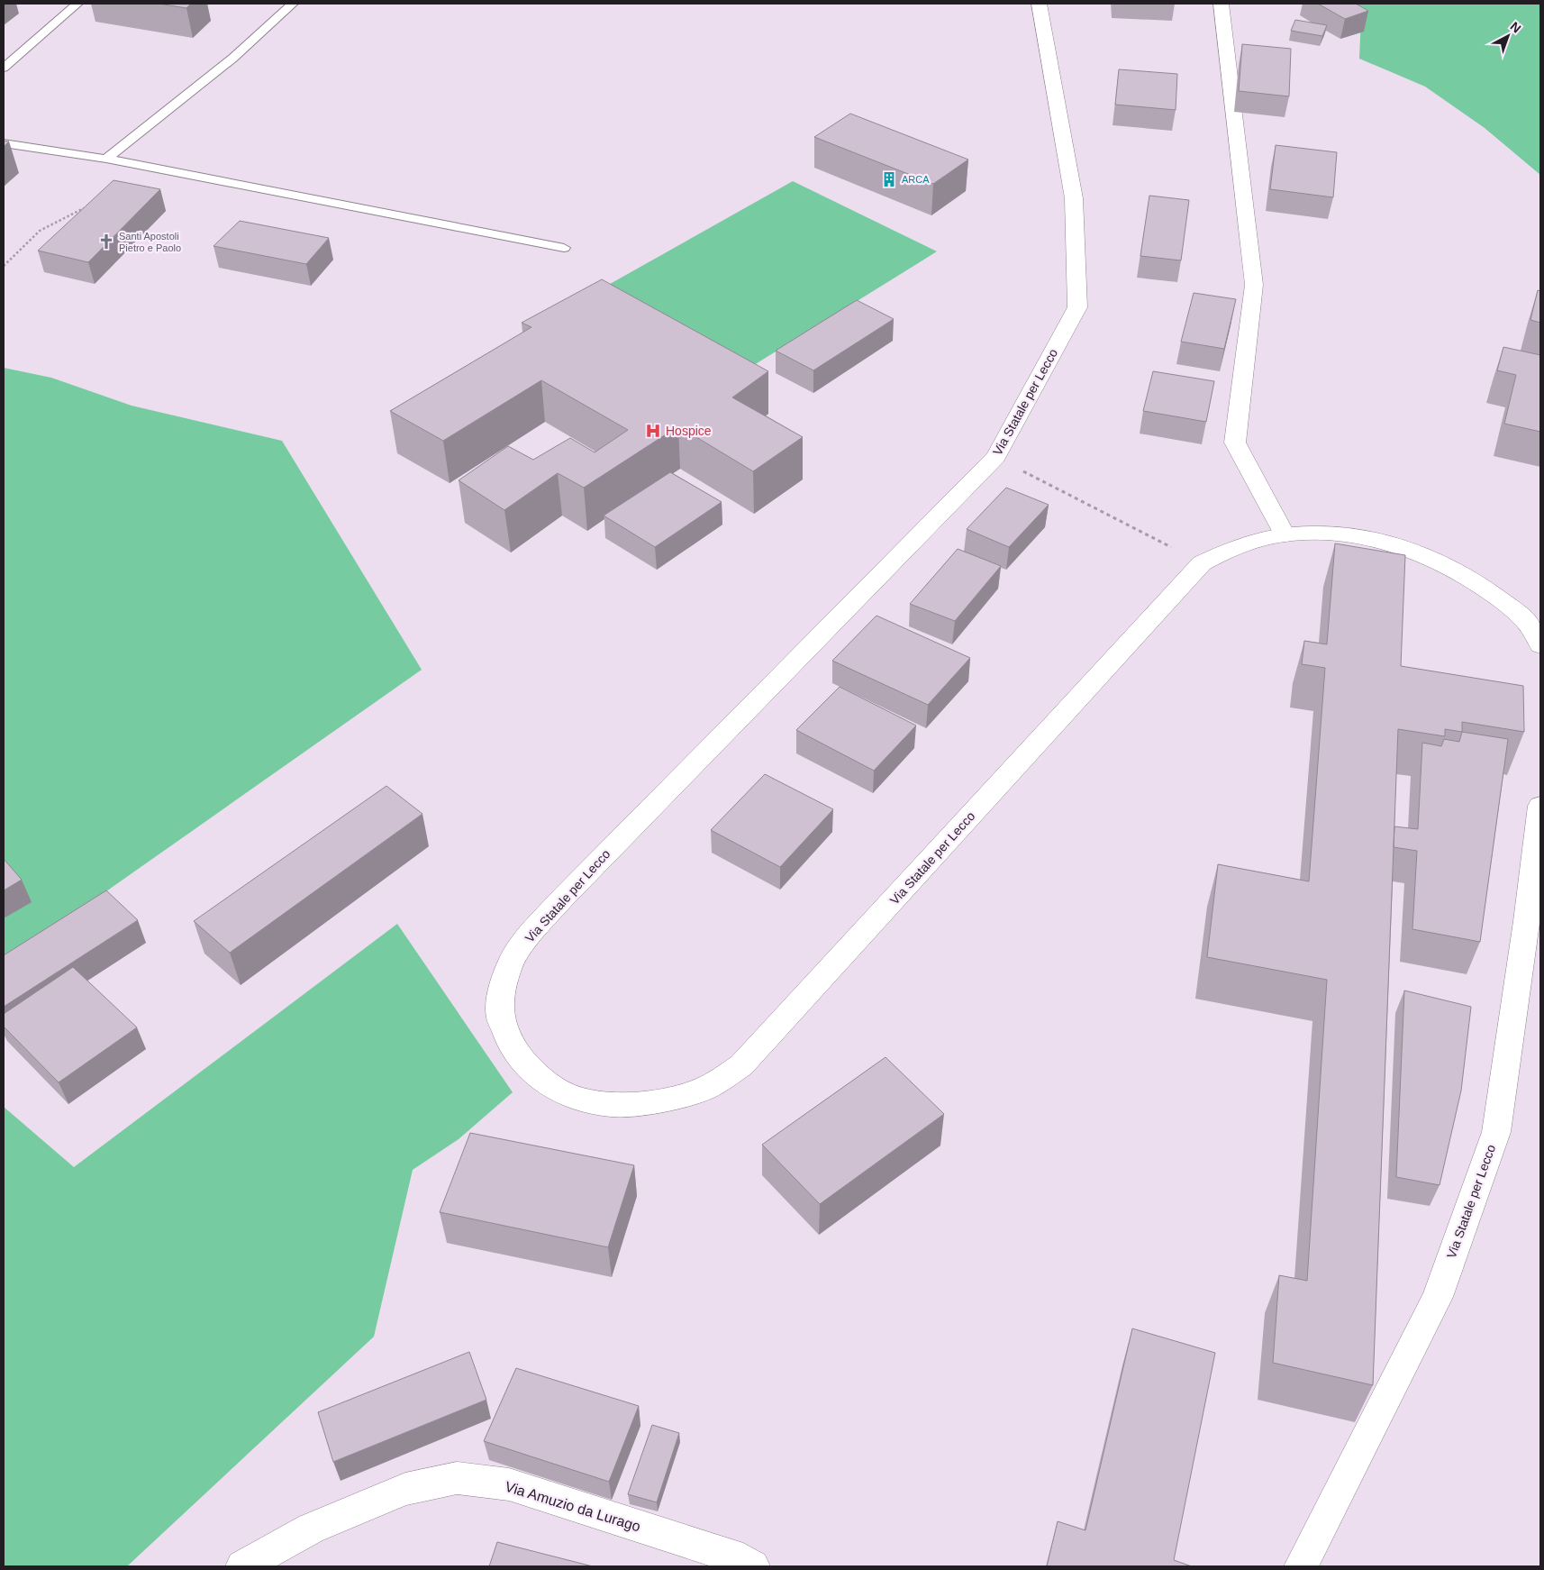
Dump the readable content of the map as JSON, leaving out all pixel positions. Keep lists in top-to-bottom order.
{
  "streets": {
    "main road": ["Via Statale per Lecco", "Via Amuzio da Lurago"]
  },
  "places": {
    "building": ["ARCA"],
    "church": ["Santi Apostoli Pietro e Paolo"],
    "hospital": ["Hospice"]
  },
  "north": "top right"
}
